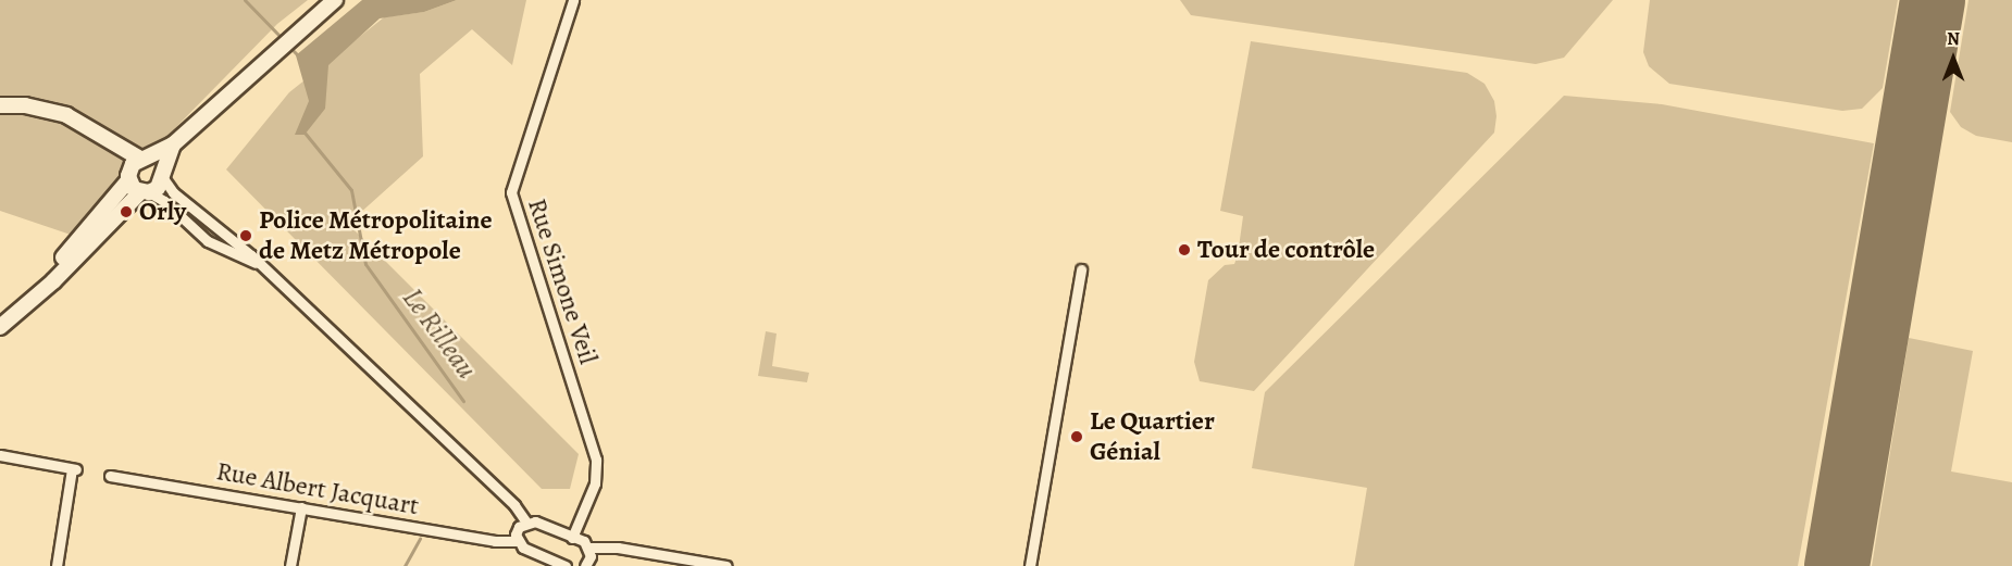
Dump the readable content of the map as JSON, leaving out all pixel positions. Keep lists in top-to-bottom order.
{
  "streets": {
    "street": ["Rue Simone Veil", "Rue Albert Jacquart"]
  },
  "water": ["Le Rilleau"],
  "places": [
    "Orly",
    "Police Métropolitaine de Metz Métropole",
    "Tour de contrôle",
    "Le Quartier Génial"
  ],
  "north": "top"
}
